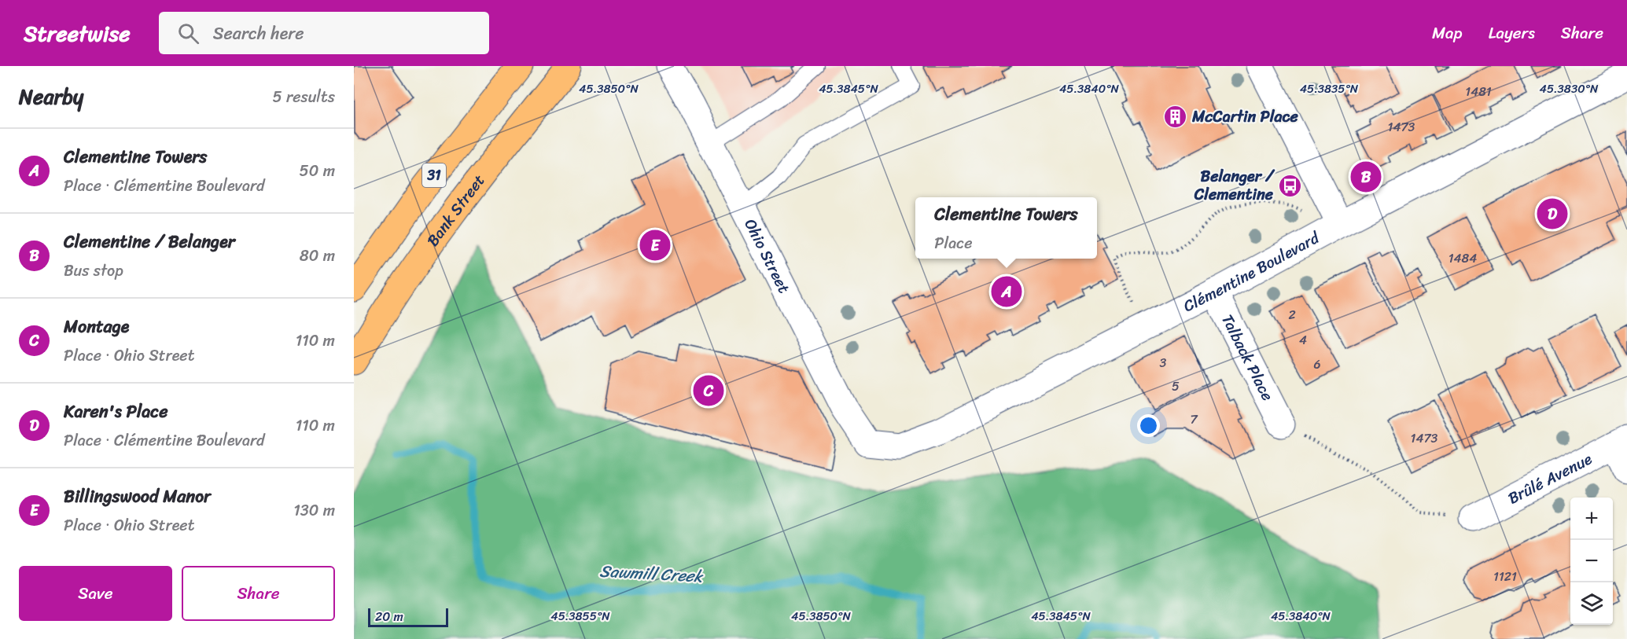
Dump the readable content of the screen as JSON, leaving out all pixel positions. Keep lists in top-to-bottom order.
{
  "streets": {
    "main road": ["31", "Bank Street"],
    "street": [
      "Ohio Street",
      "Clémentine Boulevard",
      "Talback Place",
      "Brûlé Avenue"
    ]
  },
  "crossings": [
    ["Ohio Street", "Clémentine Boulevard"],
    ["Clémentine Boulevard", "Talback Place"]
  ],
  "water": ["Sawmill Creek"],
  "places": {
    "building": ["McCartin Place"],
    "bus stop": ["Belanger / Clementine"]
  },
  "house_numbers": [
    "1481",
    "1473",
    "1484",
    "2",
    "4",
    "3",
    "6",
    "5",
    "7",
    "1473",
    "1121"
  ],
  "scale_bar": "20 m",
  "page": {
    "header": "Streetwise",
    "search": "Search here",
    "nav": ["Map", "Layers", "Share"],
    "heading": ["Nearby", "5 results"],
    "list": [
      {
        "mark": "A",
        "name": "Clementine Towers",
        "note": "Place · Clémentine Boulevard",
        "value": "50 m"
      },
      {
        "mark": "B",
        "name": "Clementine / Belanger",
        "note": "Bus stop",
        "value": "80 m"
      },
      {
        "mark": "C",
        "name": "Montage",
        "note": "Place · Ohio Street",
        "value": "110 m"
      },
      {
        "mark": "D",
        "name": "Karen's Place",
        "note": "Place · Clémentine Boulevard",
        "value": "110 m"
      },
      {
        "mark": "E",
        "name": "Billingswood Manor",
        "note": "Place · Ohio Street",
        "value": "130 m"
      }
    ],
    "pins": [
      "B",
      "D",
      "E",
      "A",
      "C"
    ],
    "popup": ["Clementine Towers", "Place"],
    "map_buttons": ["+", "−"],
    "buttons": ["Save", "Share"],
    "scale": "20 m"
  },
  "coordinates": [
    "45.3830°N",
    "45.3850°N",
    "45.3845°N",
    "45.3840°N",
    "45.3835°N",
    "45.3855°N"
  ]
}
